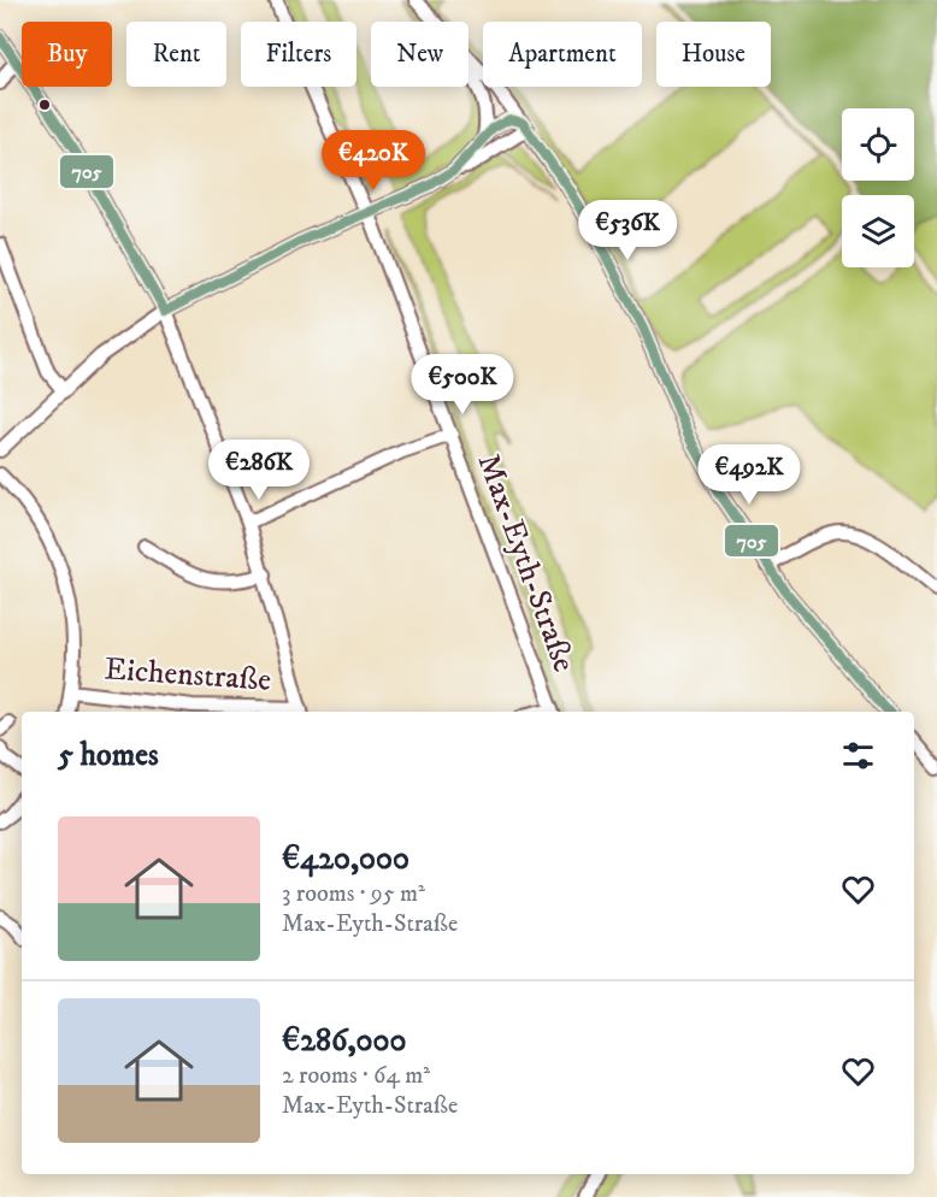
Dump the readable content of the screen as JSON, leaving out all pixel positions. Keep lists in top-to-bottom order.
{
  "streets": {
    "street": ["Max-Eyth-Straße", "Eichenstraße"]
  },
  "lines": ["transit line 705"],
  "page": {
    "chip": [
      "Buy",
      "Rent",
      "Filters",
      "New",
      "Apartment",
      "House"
    ],
    "price": [
      "€420K",
      "€536K",
      "€500K",
      "€286K",
      "€492K"
    ],
    "heading": "5 homes",
    "list": [
      {
        "name": "€420,000",
        "note": "3 rooms · 95 m² · Max-Eyth-Straße"
      },
      {
        "name": "€286,000",
        "note": "2 rooms · 64 m² · Max-Eyth-Straße"
      }
    ]
  }
}
